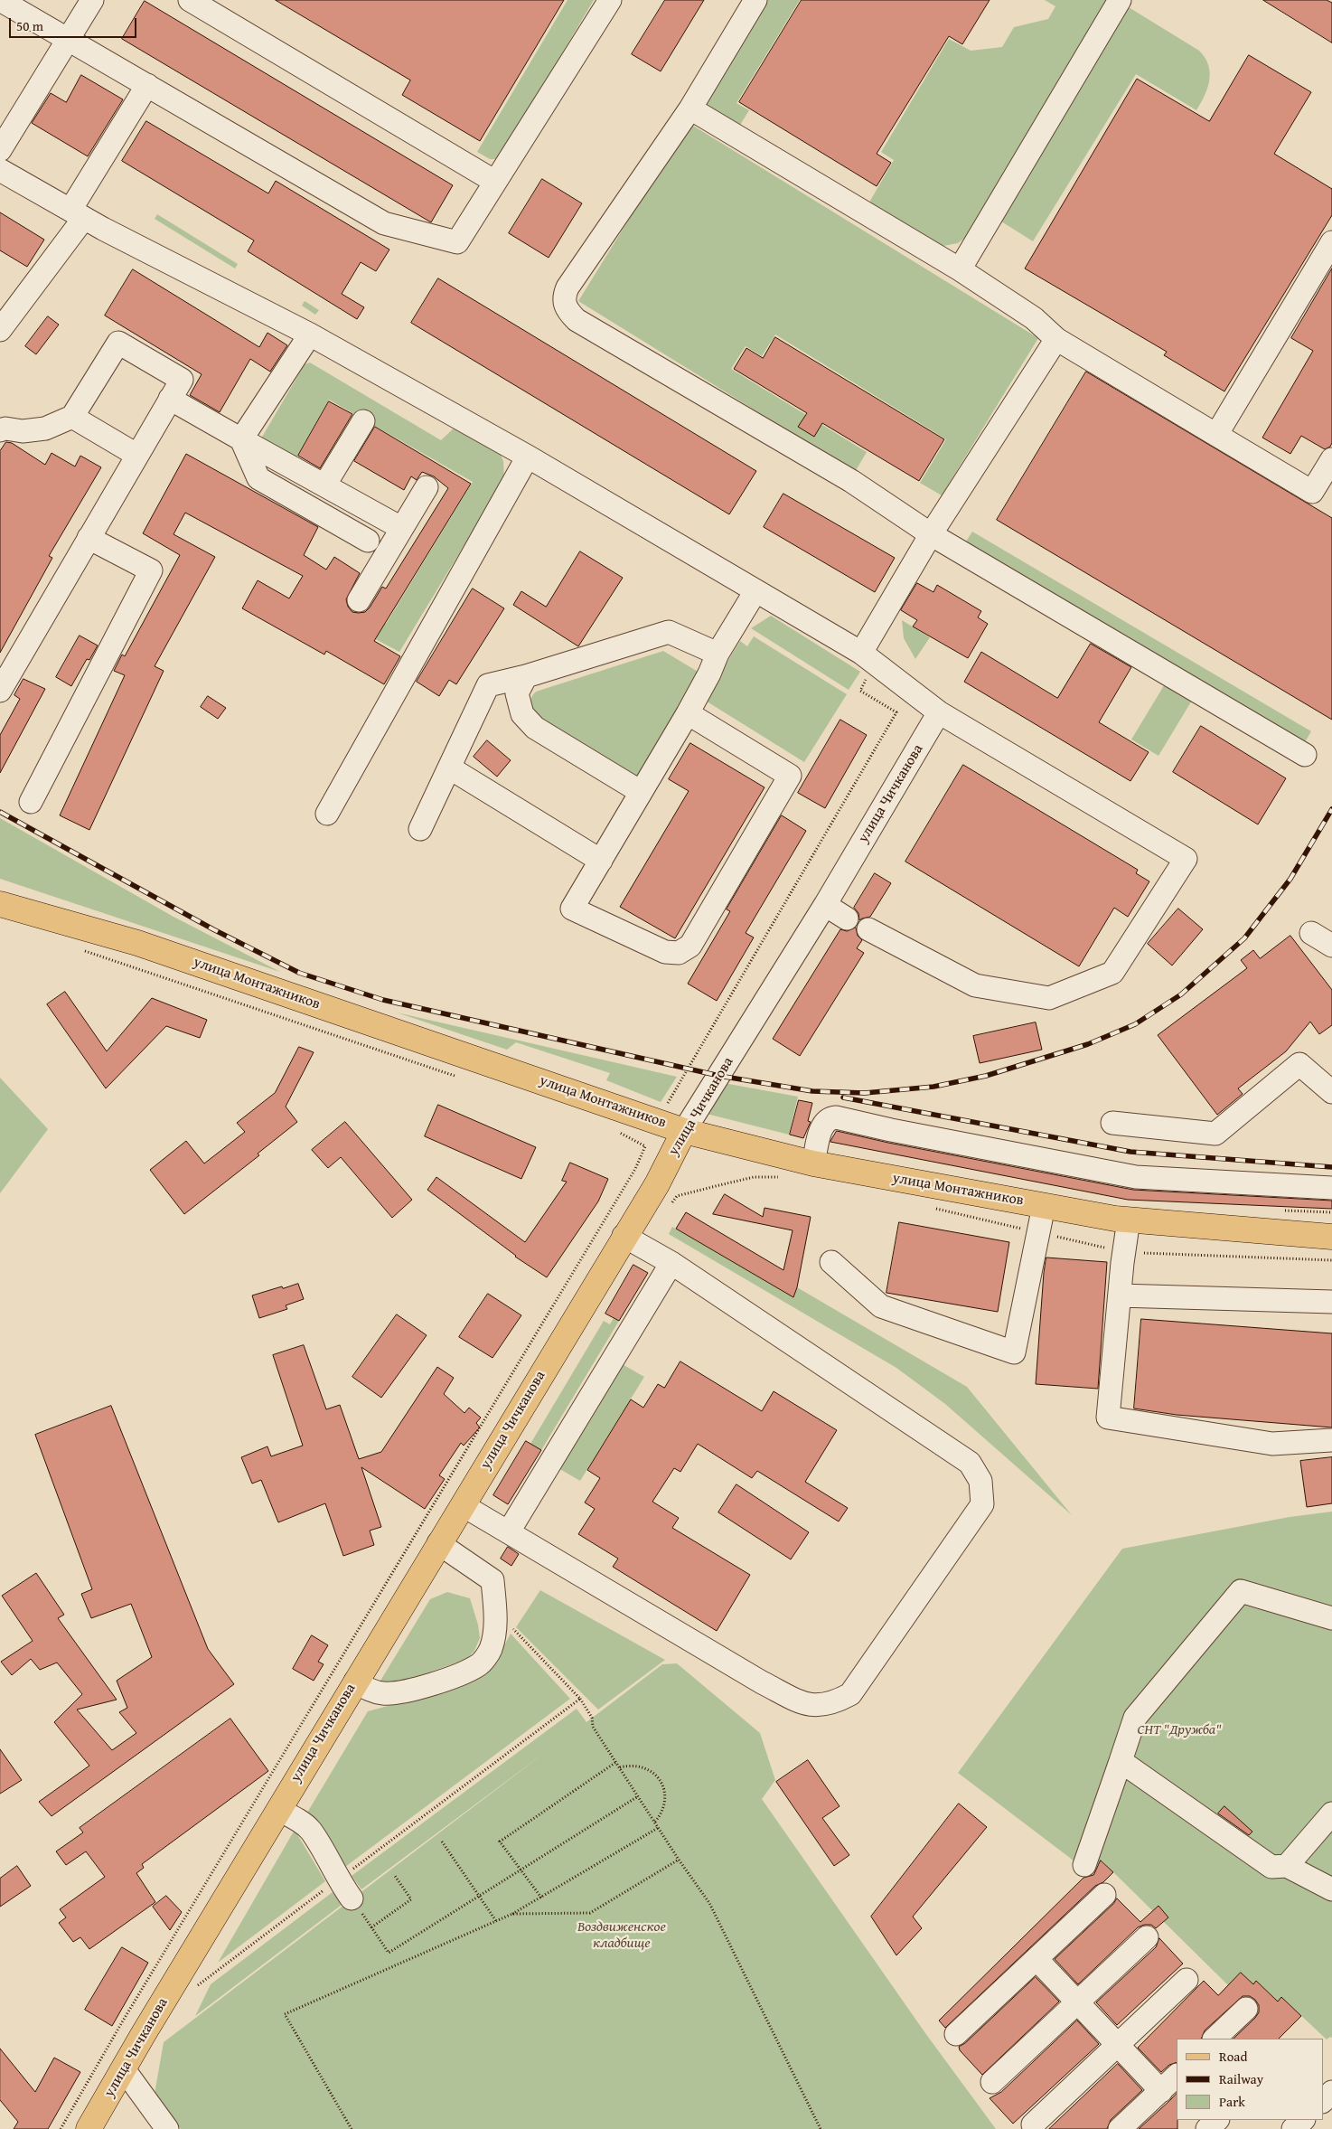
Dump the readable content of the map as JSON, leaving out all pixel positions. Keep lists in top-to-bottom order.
{
  "streets": {
    "main road": ["улица Чичканова", "улица Монтажников"]
  },
  "crossings": [
    ["улица Чичканова", "улица Монтажников"]
  ],
  "parks": ["СНТ \"Дружба\"", "Воздвиженское кладбище"],
  "legend": ["Road", "Railway", "Park"],
  "scale_bar": "50 m"
}
